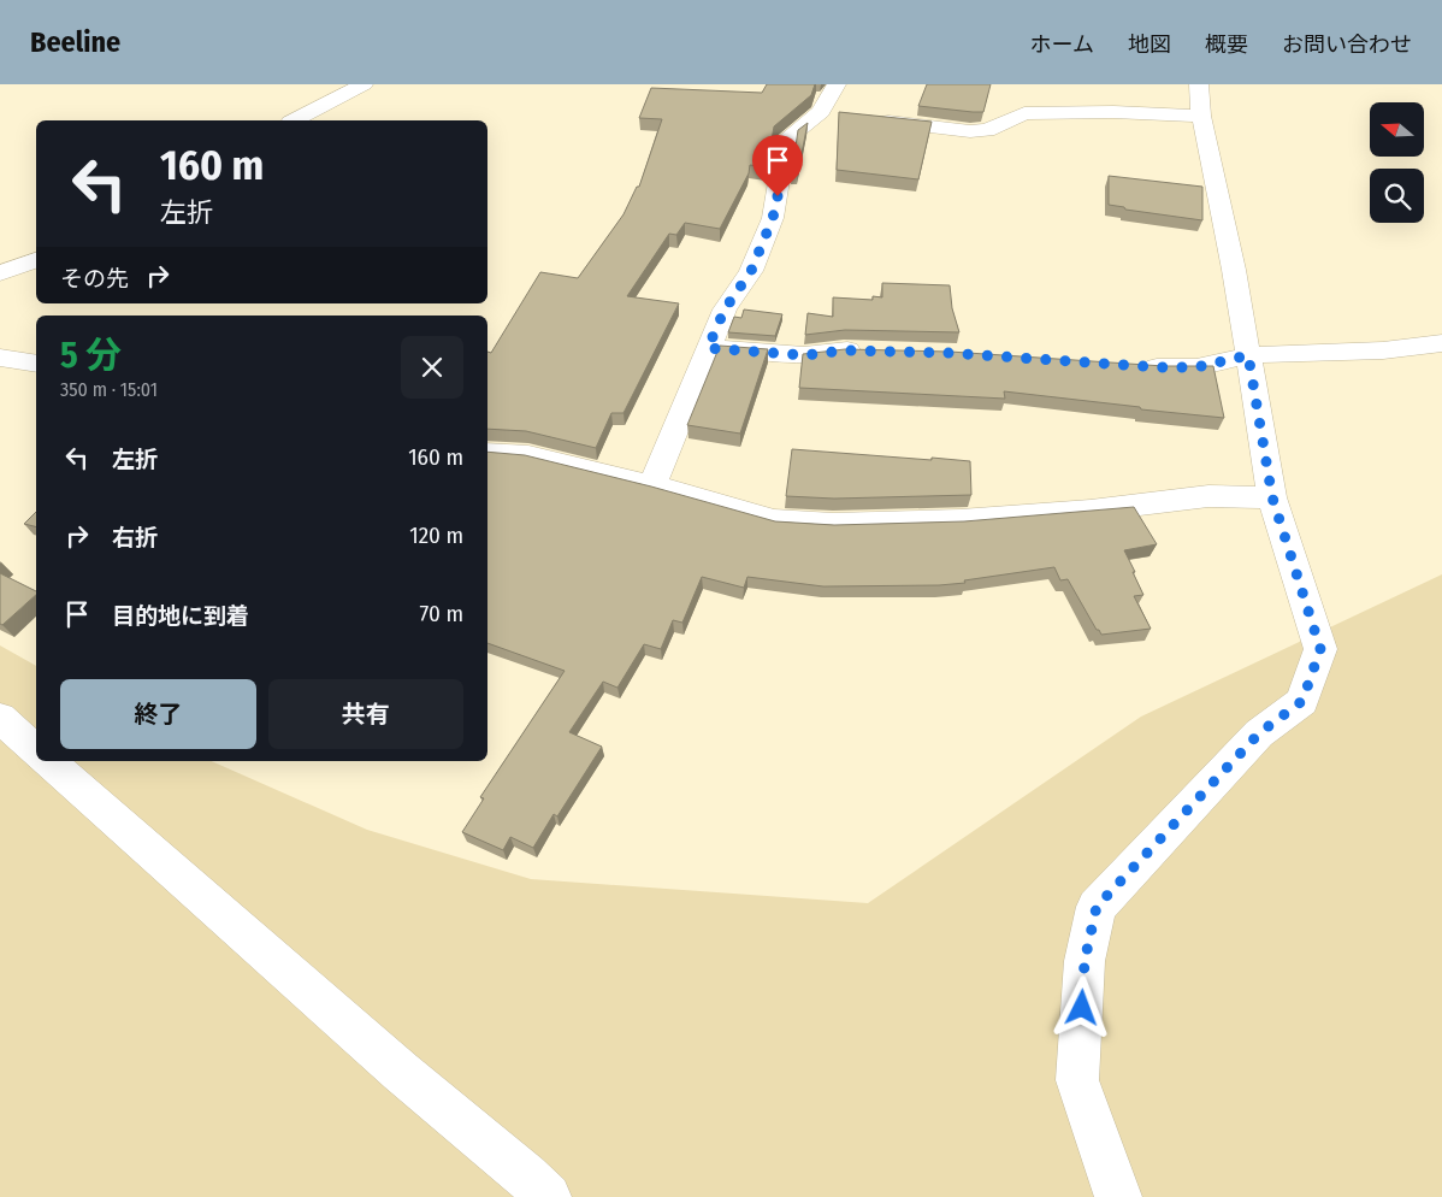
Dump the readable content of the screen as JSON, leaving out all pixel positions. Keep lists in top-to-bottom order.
{
  "north": "left",
  "page": {
    "header": "Beeline",
    "nav": [
      "ホーム",
      "地図",
      "概要",
      "お問い合わせ"
    ],
    "turn": ["160 m", "左折"],
    "then": "その先",
    "heading": ["5 分", "350 m · 15:01"],
    "list": [
      {
        "name": "左折",
        "value": "160 m"
      },
      {
        "name": "右折",
        "value": "120 m"
      },
      {
        "name": "目的地に到着",
        "value": "70 m"
      }
    ],
    "buttons": ["終了", "共有"]
  }
}
